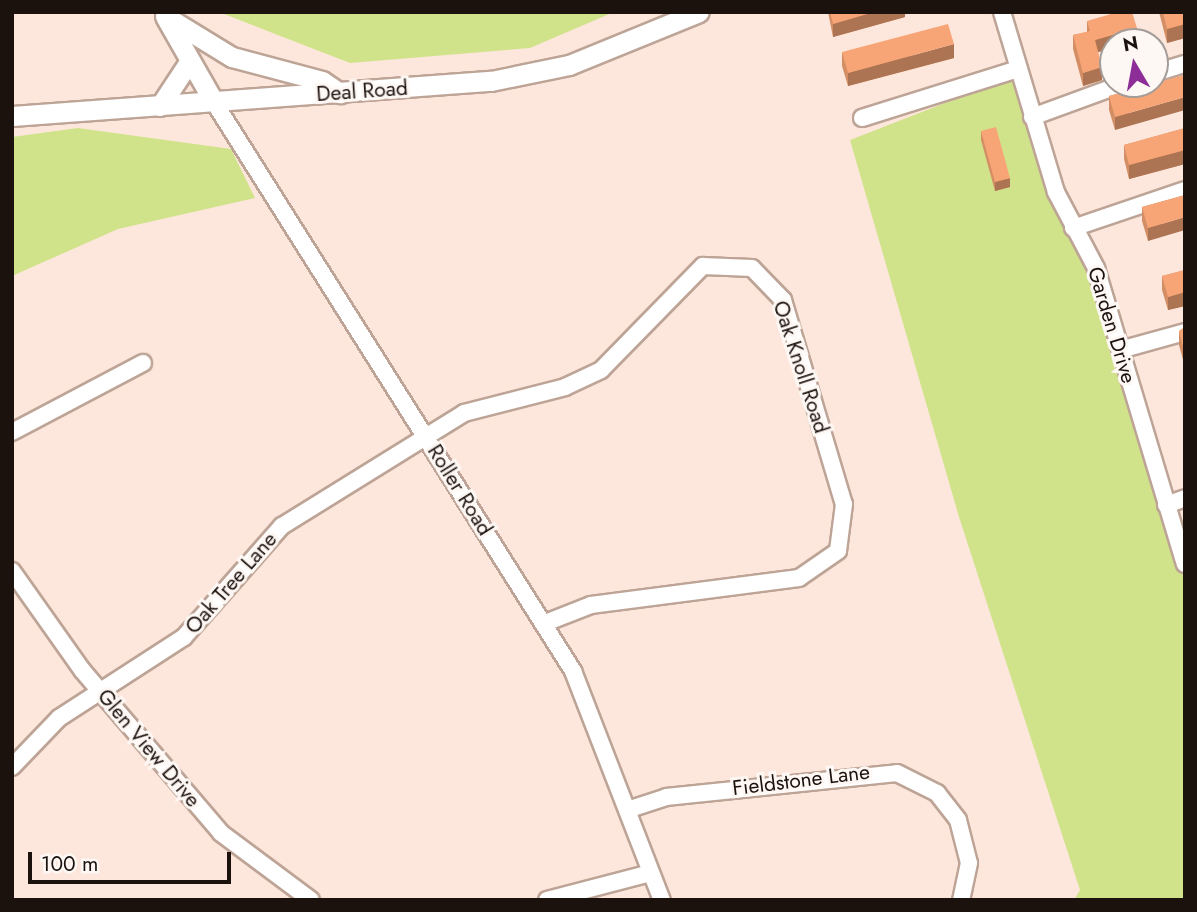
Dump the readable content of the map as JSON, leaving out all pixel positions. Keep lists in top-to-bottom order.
{
  "streets": {
    "street": [
      "Deal Road",
      "Garden Drive",
      "Oak Knoll Road",
      "Roller Road",
      "Oak Tree Lane",
      "Glen View Drive",
      "Fieldstone Lane"
    ]
  },
  "crossings": [
    ["Deal Road", "Roller Road"],
    ["Oak Knoll Road", "Roller Road"],
    ["Oak Knoll Road", "Oak Tree Lane"],
    ["Roller Road", "Oak Tree Lane"],
    ["Roller Road", "Fieldstone Lane"],
    ["Oak Tree Lane", "Glen View Drive"]
  ],
  "scale_bar": "100 m",
  "north": "top"
}
